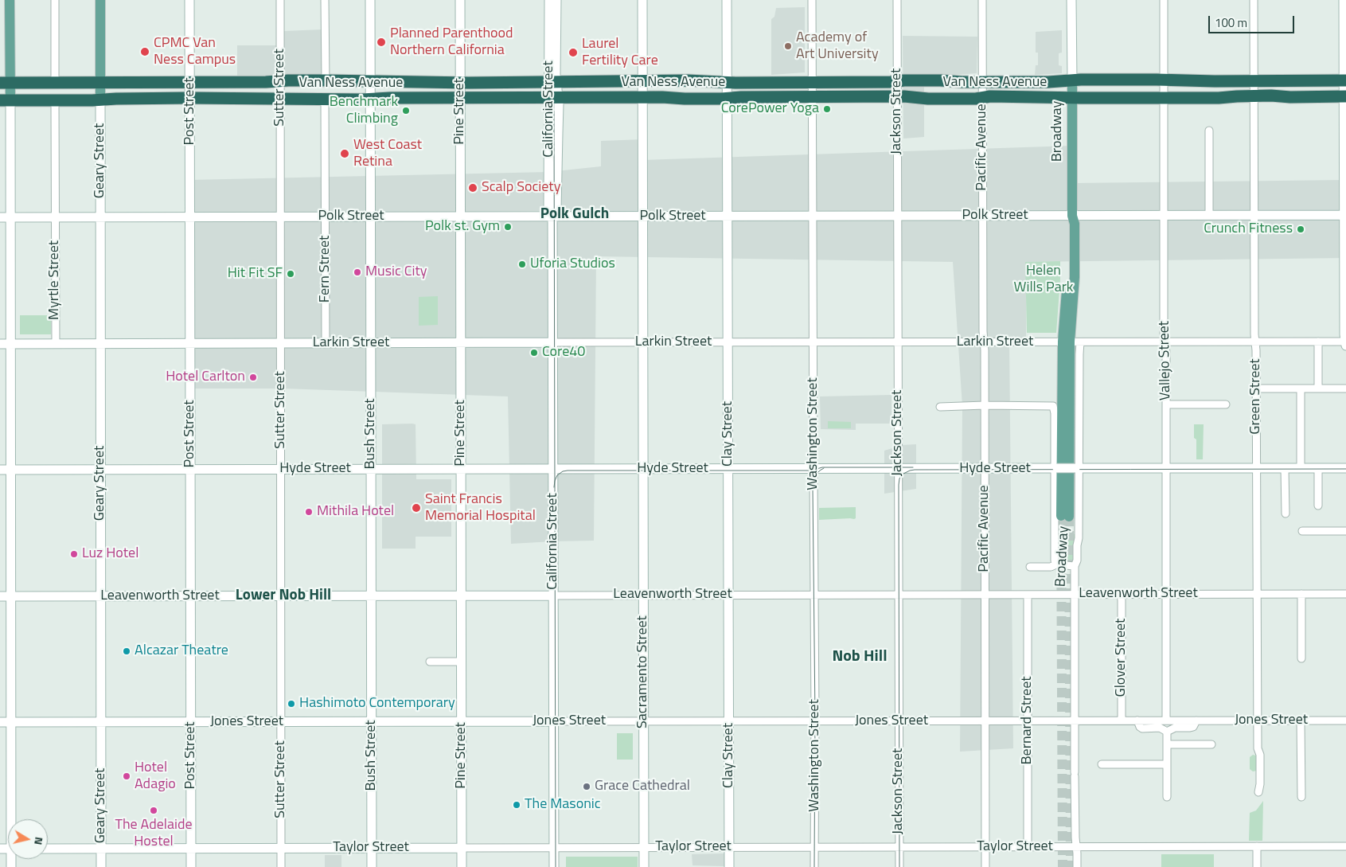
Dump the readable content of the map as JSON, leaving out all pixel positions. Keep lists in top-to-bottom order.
{
  "streets": {
    "highway": ["Van Ness Avenue"],
    "main road": ["Broadway"],
    "street": [
      "Sutter Street",
      "California Street",
      "Post Street",
      "Pine Street",
      "Jackson Street",
      "Pacific Avenue",
      "Geary Street",
      "Polk Street",
      "Fern Street",
      "Myrtle Street",
      "Larkin Street",
      "Vallejo Street",
      "Green Street",
      "Bush Street",
      "Clay Street",
      "Washington Street",
      "Hyde Street",
      "Leavenworth Street",
      "Glover Street",
      "Sacramento Street",
      "Bernard Street",
      "Jones Street",
      "Taylor Street"
    ]
  },
  "crossings": [
    ["Van Ness Avenue", "Sutter Street"],
    ["Van Ness Avenue", "California Street"],
    ["Van Ness Avenue", "Post Street"],
    ["Van Ness Avenue", "Pine Street"],
    ["Van Ness Avenue", "Jackson Street"],
    ["Van Ness Avenue", "Broadway"],
    ["Van Ness Avenue", "Pacific Avenue"],
    ["Van Ness Avenue", "Geary Street"],
    ["Van Ness Avenue", "Fern Street"],
    ["Van Ness Avenue", "Myrtle Street"],
    ["Van Ness Avenue", "Vallejo Street"],
    ["Van Ness Avenue", "Green Street"],
    ["Van Ness Avenue", "Bush Street"],
    ["Van Ness Avenue", "Clay Street"],
    ["Van Ness Avenue", "Washington Street"],
    ["Van Ness Avenue", "Sacramento Street"],
    ["Sutter Street", "Polk Street"],
    ["Sutter Street", "Larkin Street"],
    ["Sutter Street", "Hyde Street"],
    ["Sutter Street", "Leavenworth Street"],
    ["Sutter Street", "Jones Street"],
    ["Sutter Street", "Taylor Street"],
    ["California Street", "Polk Street"],
    ["California Street", "Larkin Street"],
    ["California Street", "Hyde Street"],
    ["California Street", "Leavenworth Street"],
    ["California Street", "Jones Street"],
    ["California Street", "Taylor Street"],
    ["Post Street", "Polk Street"],
    ["Post Street", "Larkin Street"],
    ["Post Street", "Hyde Street"],
    ["Post Street", "Leavenworth Street"],
    ["Post Street", "Jones Street"],
    ["Post Street", "Taylor Street"],
    ["Pine Street", "Polk Street"],
    ["Pine Street", "Larkin Street"],
    ["Pine Street", "Hyde Street"],
    ["Pine Street", "Leavenworth Street"],
    ["Pine Street", "Jones Street"],
    ["Pine Street", "Taylor Street"],
    ["Jackson Street", "Polk Street"],
    ["Jackson Street", "Larkin Street"],
    ["Jackson Street", "Hyde Street"],
    ["Jackson Street", "Leavenworth Street"],
    ["Jackson Street", "Jones Street"],
    ["Jackson Street", "Taylor Street"],
    ["Broadway", "Pacific Avenue"],
    ["Broadway", "Polk Street"],
    ["Broadway", "Larkin Street"],
    ["Broadway", "Hyde Street"],
    ["Broadway", "Leavenworth Street"],
    ["Broadway", "Jones Street"],
    ["Broadway", "Taylor Street"],
    ["Pacific Avenue", "Polk Street"],
    ["Pacific Avenue", "Larkin Street"],
    ["Pacific Avenue", "Hyde Street"],
    ["Pacific Avenue", "Leavenworth Street"],
    ["Pacific Avenue", "Jones Street"],
    ["Pacific Avenue", "Taylor Street"],
    ["Geary Street", "Polk Street"],
    ["Geary Street", "Larkin Street"],
    ["Geary Street", "Hyde Street"],
    ["Geary Street", "Leavenworth Street"],
    ["Geary Street", "Jones Street"],
    ["Geary Street", "Taylor Street"],
    ["Polk Street", "Fern Street"],
    ["Polk Street", "Myrtle Street"],
    ["Polk Street", "Vallejo Street"],
    ["Polk Street", "Green Street"],
    ["Polk Street", "Bush Street"],
    ["Polk Street", "Clay Street"],
    ["Polk Street", "Washington Street"],
    ["Polk Street", "Sacramento Street"],
    ["Fern Street", "Larkin Street"],
    ["Myrtle Street", "Larkin Street"],
    ["Larkin Street", "Vallejo Street"],
    ["Larkin Street", "Green Street"],
    ["Larkin Street", "Bush Street"],
    ["Larkin Street", "Clay Street"],
    ["Larkin Street", "Washington Street"],
    ["Larkin Street", "Sacramento Street"],
    ["Vallejo Street", "Hyde Street"],
    ["Vallejo Street", "Leavenworth Street"],
    ["Vallejo Street", "Jones Street"],
    ["Green Street", "Hyde Street"],
    ["Green Street", "Leavenworth Street"],
    ["Green Street", "Jones Street"],
    ["Bush Street", "Hyde Street"],
    ["Bush Street", "Leavenworth Street"],
    ["Bush Street", "Jones Street"],
    ["Bush Street", "Taylor Street"],
    ["Clay Street", "Hyde Street"],
    ["Clay Street", "Leavenworth Street"],
    ["Clay Street", "Jones Street"],
    ["Clay Street", "Taylor Street"],
    ["Washington Street", "Hyde Street"],
    ["Washington Street", "Leavenworth Street"],
    ["Washington Street", "Jones Street"],
    ["Washington Street", "Taylor Street"],
    ["Hyde Street", "Sacramento Street"],
    ["Leavenworth Street", "Glover Street"],
    ["Leavenworth Street", "Sacramento Street"],
    ["Leavenworth Street", "Bernard Street"],
    ["Glover Street", "Jones Street"],
    ["Sacramento Street", "Jones Street"],
    ["Sacramento Street", "Taylor Street"],
    ["Bernard Street", "Jones Street"],
    ["Bernard Street", "Taylor Street"]
  ],
  "districts": ["Polk Gulch", "Lower Nob Hill", "Nob Hill"],
  "parks": ["Helen Wills Park"],
  "places": [
    "Planned Parenthood Northern California",
    "Academy of Art University",
    "CPMC Van Ness Campus",
    "Laurel Fertility Care",
    "CorePower Yoga",
    "Benchmark Climbing",
    "West Coast Retina",
    "Scalp Society",
    "Polk st. Gym",
    "Crunch Fitness",
    "Uforia Studios",
    "Music City",
    "Hit Fit SF",
    "Core40",
    "Hotel Carlton",
    "Saint Francis Memorial Hospital",
    "Mithila Hotel",
    "Luz Hotel",
    "Alcazar Theatre",
    "Hashimoto Contemporary",
    "Hotel Adagio",
    "Grace Cathedral",
    "The Masonic",
    "The Adelaide Hostel"
  ],
  "scale_bar": "100 m",
  "north": "right"
}
